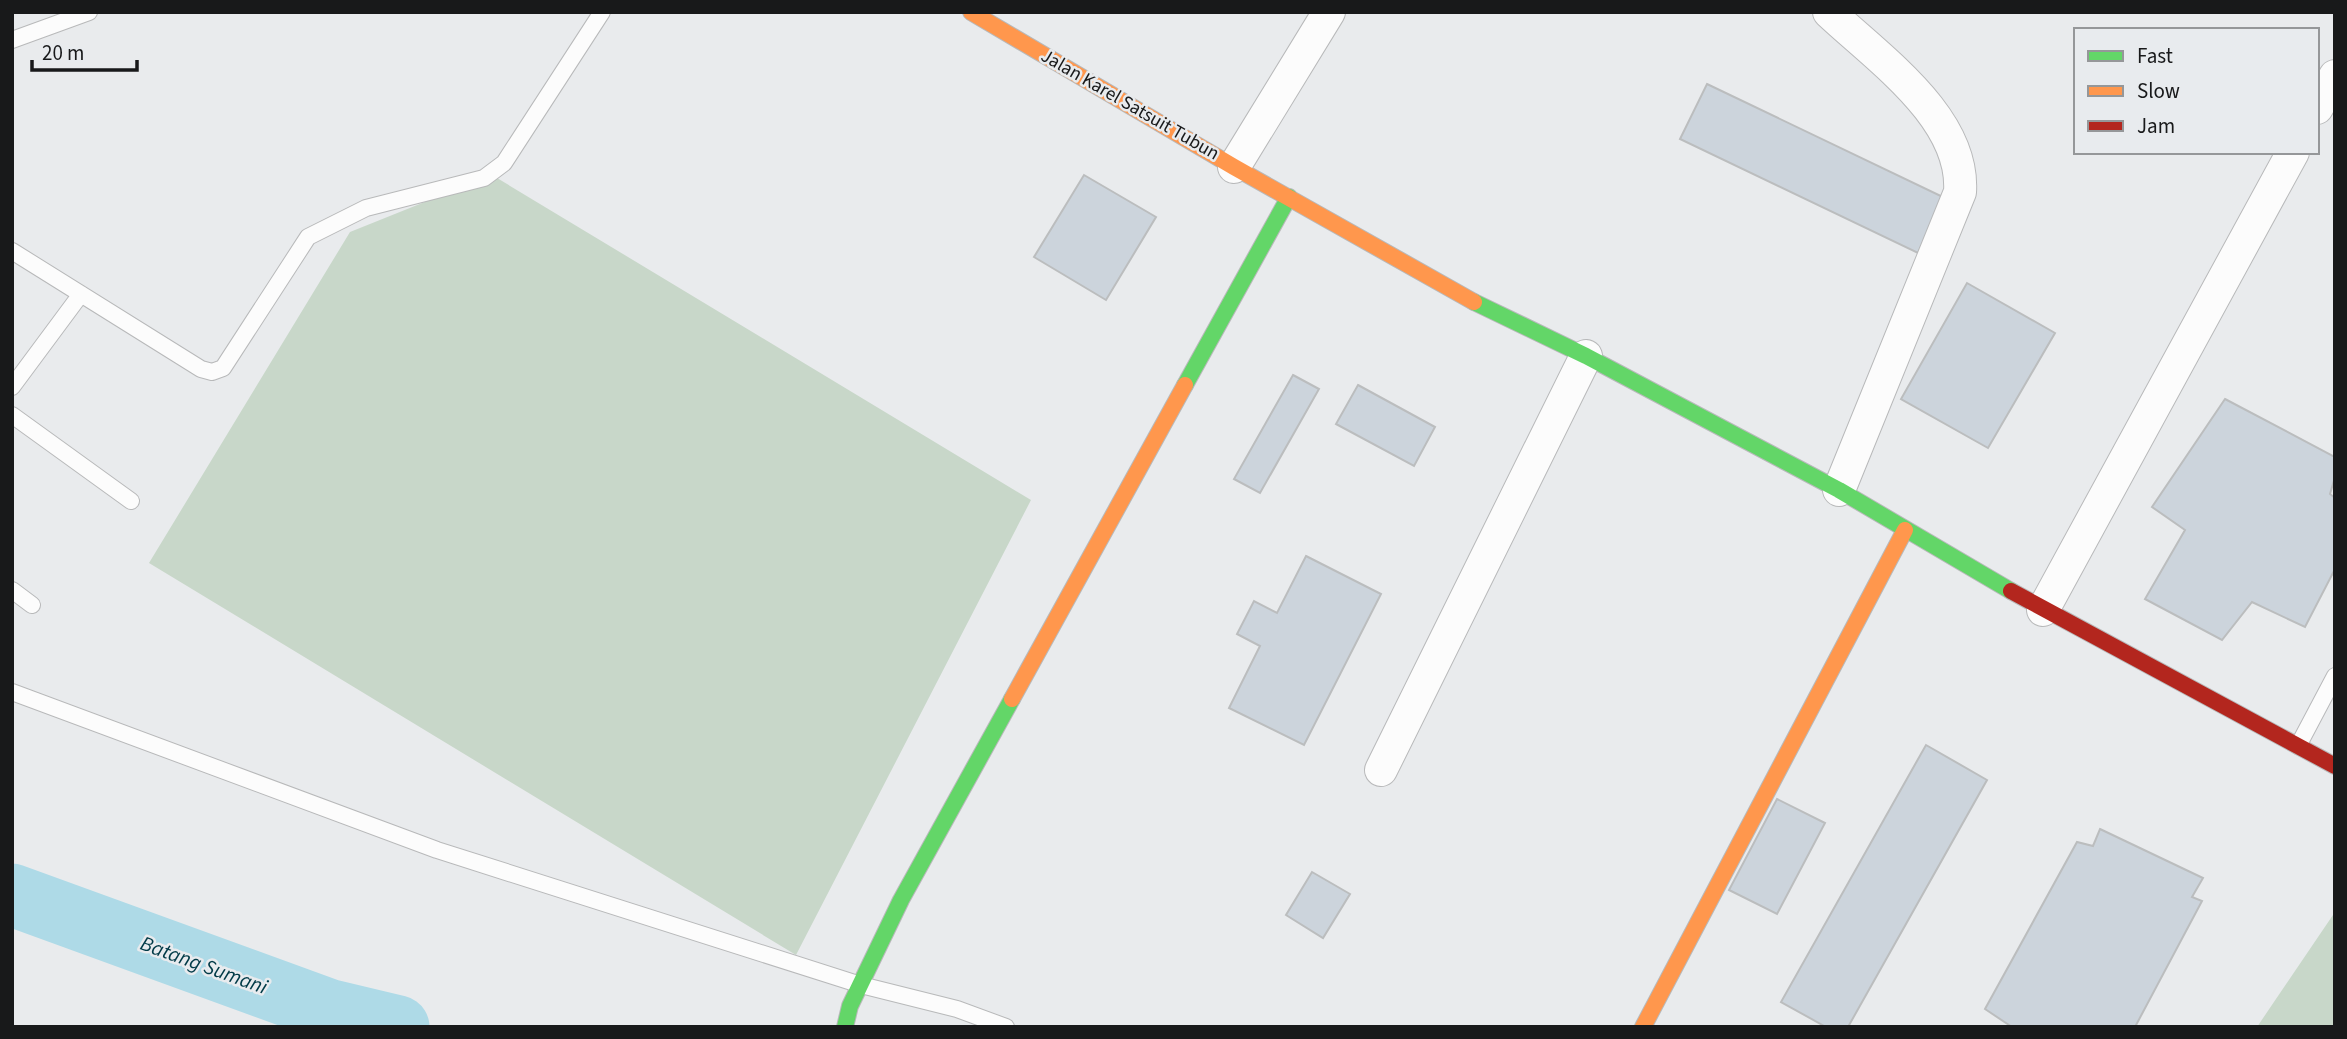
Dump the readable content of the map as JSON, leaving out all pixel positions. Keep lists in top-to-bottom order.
{
  "streets": {
    "street": ["Jalan Karel Satsuit Tubun"]
  },
  "water": ["Batang Sumani"],
  "legend": ["Fast", "Slow", "Jam"],
  "scale_bar": "20 m"
}
